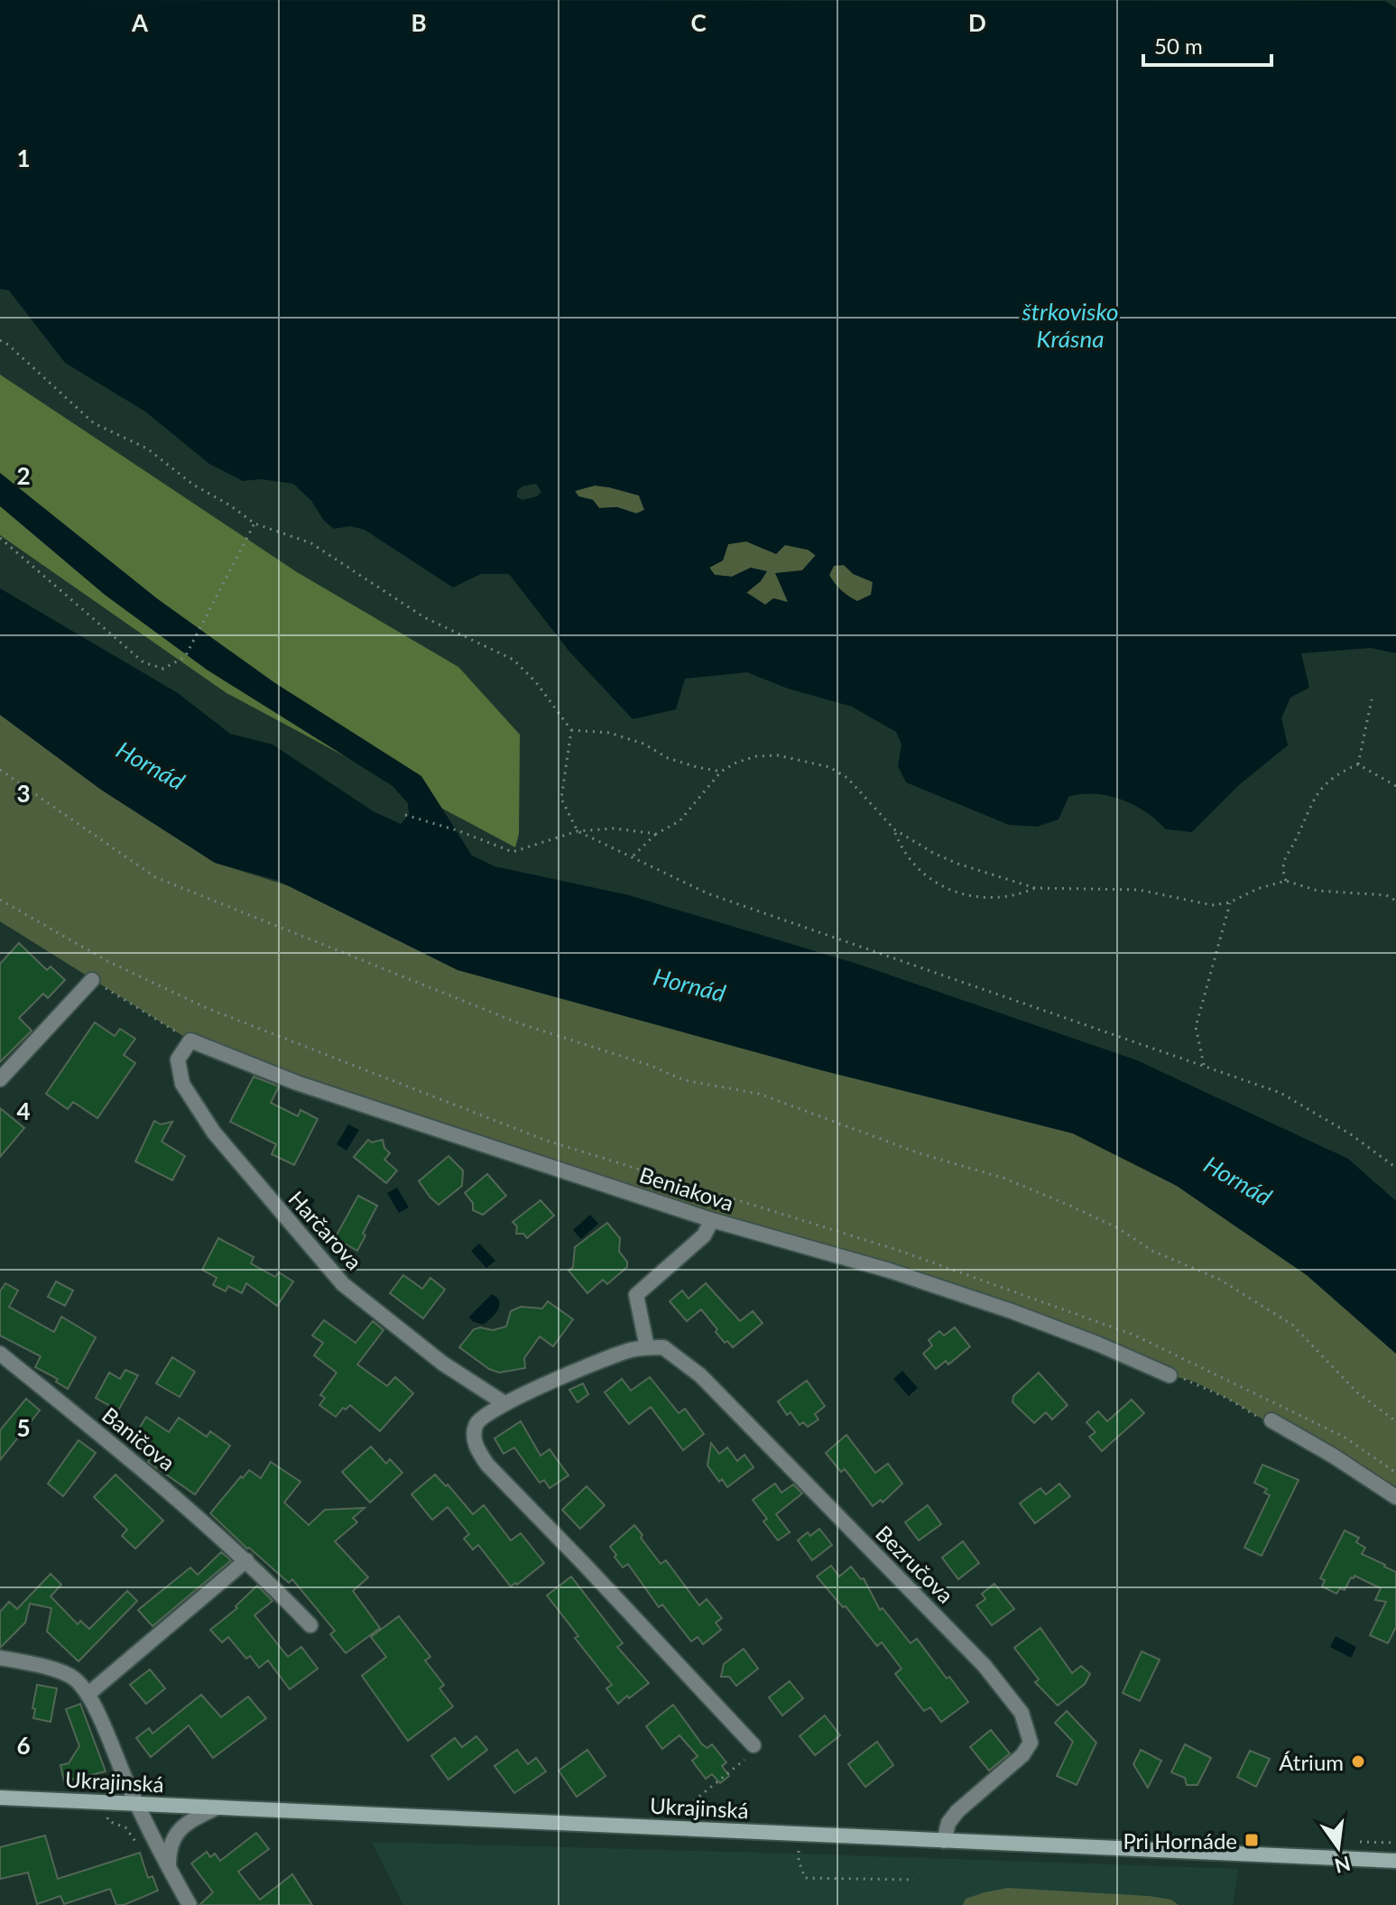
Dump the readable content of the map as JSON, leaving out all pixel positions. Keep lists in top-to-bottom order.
{
  "streets": {
    "main road": ["Ukrajinská"],
    "street": [
      "Beniakova",
      "Harčarova",
      "Baničova",
      "Bezručova"
    ]
  },
  "crossings": [
    ["Beniakova", "Harčarova"],
    ["Bezručova", "Ukrajinská"]
  ],
  "water": ["štrkovisko Krásna", "Hornád"],
  "places": {
    "other": ["Átrium"],
    "transit": ["Pri Hornáde"]
  },
  "scale_bar": "50 m",
  "north": "bottom",
  "grid": {
    "columns": [
      "A",
      "B",
      "C",
      "D"
    ],
    "rows": [
      "1",
      "2",
      "3",
      "4",
      "5",
      "6"
    ]
  }
}
